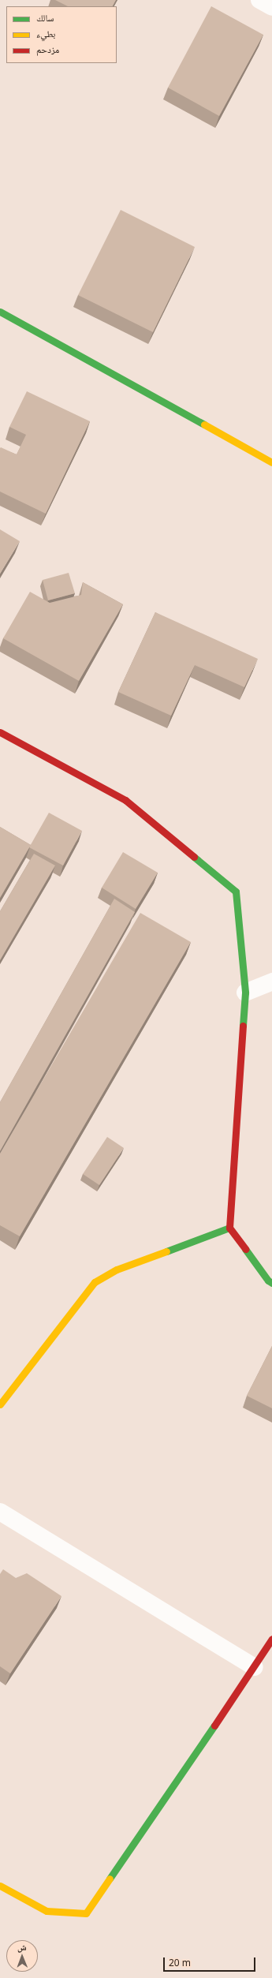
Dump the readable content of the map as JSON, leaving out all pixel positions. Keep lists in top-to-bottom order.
{
  "legend": ["سالك", "بطيء", "مزدحم"],
  "scale_bar": "20 m",
  "north": "top"
}
